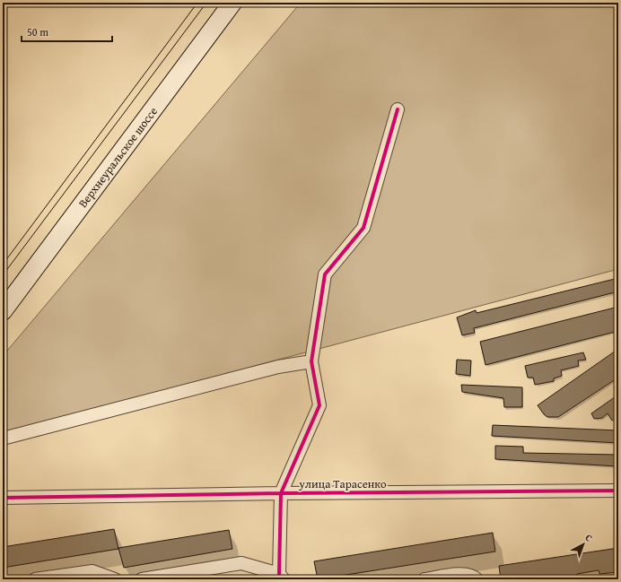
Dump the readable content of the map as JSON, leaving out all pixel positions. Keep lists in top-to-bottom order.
{
  "streets": {
    "main road": ["Верхнеуральское шоссе"],
    "street": ["улица Тарасенко"]
  },
  "scale_bar": "50 m",
  "north": "top right"
}
